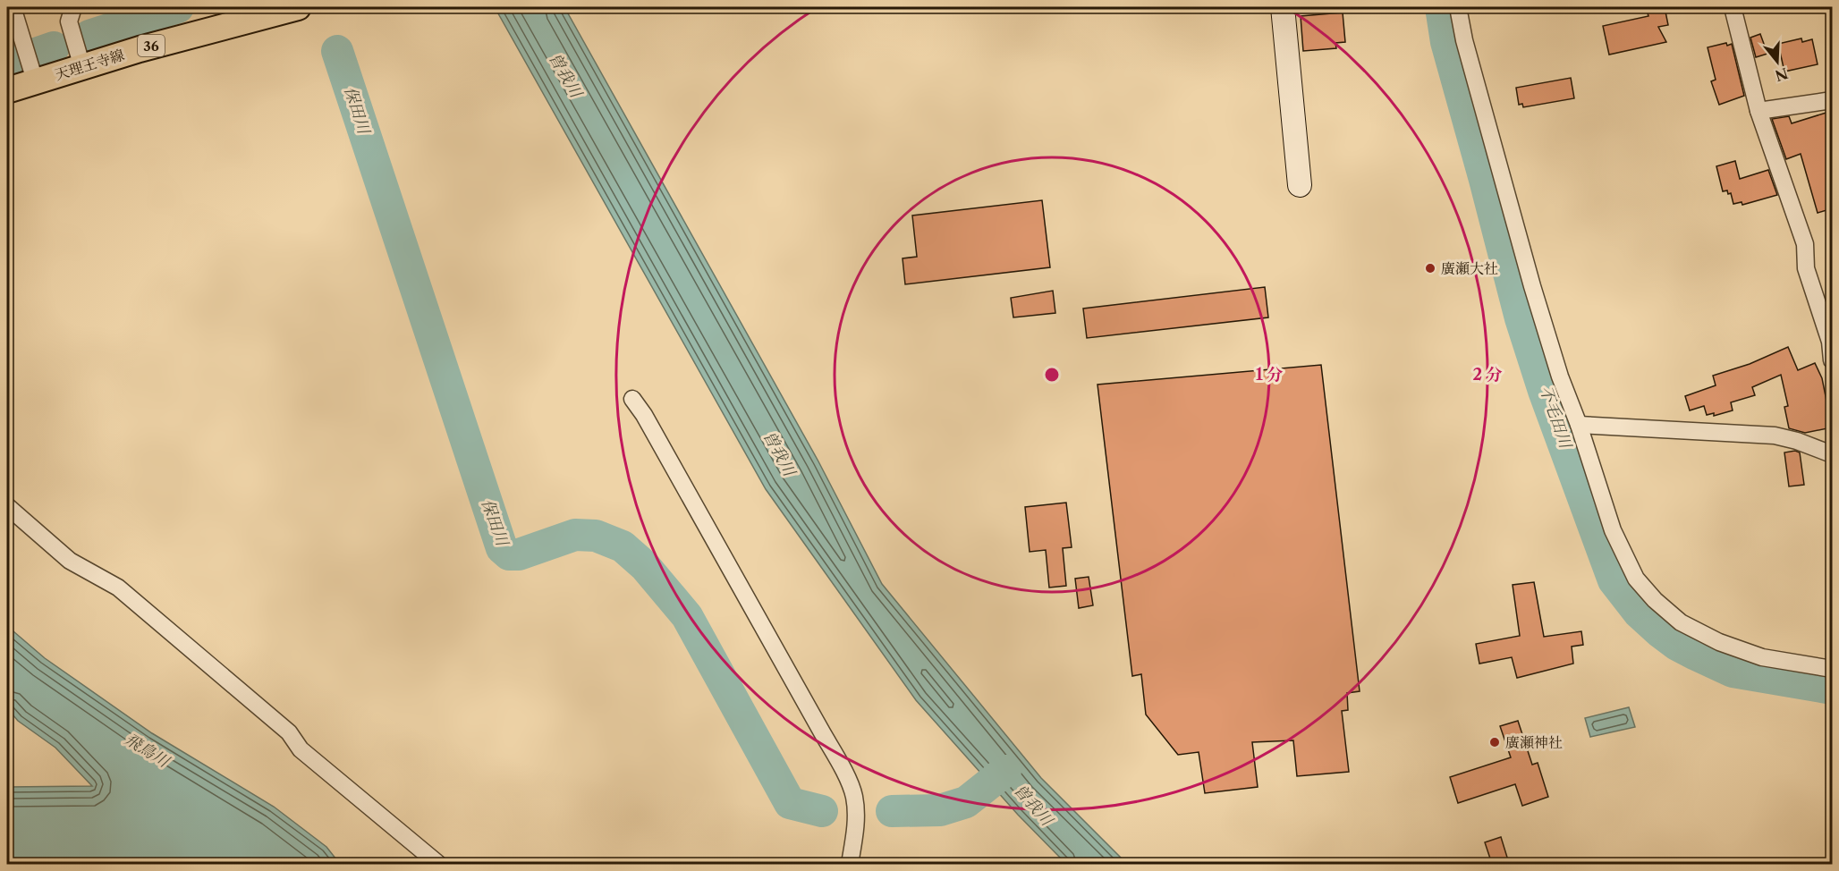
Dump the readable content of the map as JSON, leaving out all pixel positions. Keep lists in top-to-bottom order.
{
  "streets": {
    "main road": ["36", "天理王寺線"]
  },
  "water": [
    "曽我川",
    "保田川",
    "不毛田川",
    "飛鳥川"
  ],
  "places": ["廣瀬大社", "廣瀬神社"],
  "north": "bottom",
  "rings": ["1 分", "2 分"]
}
